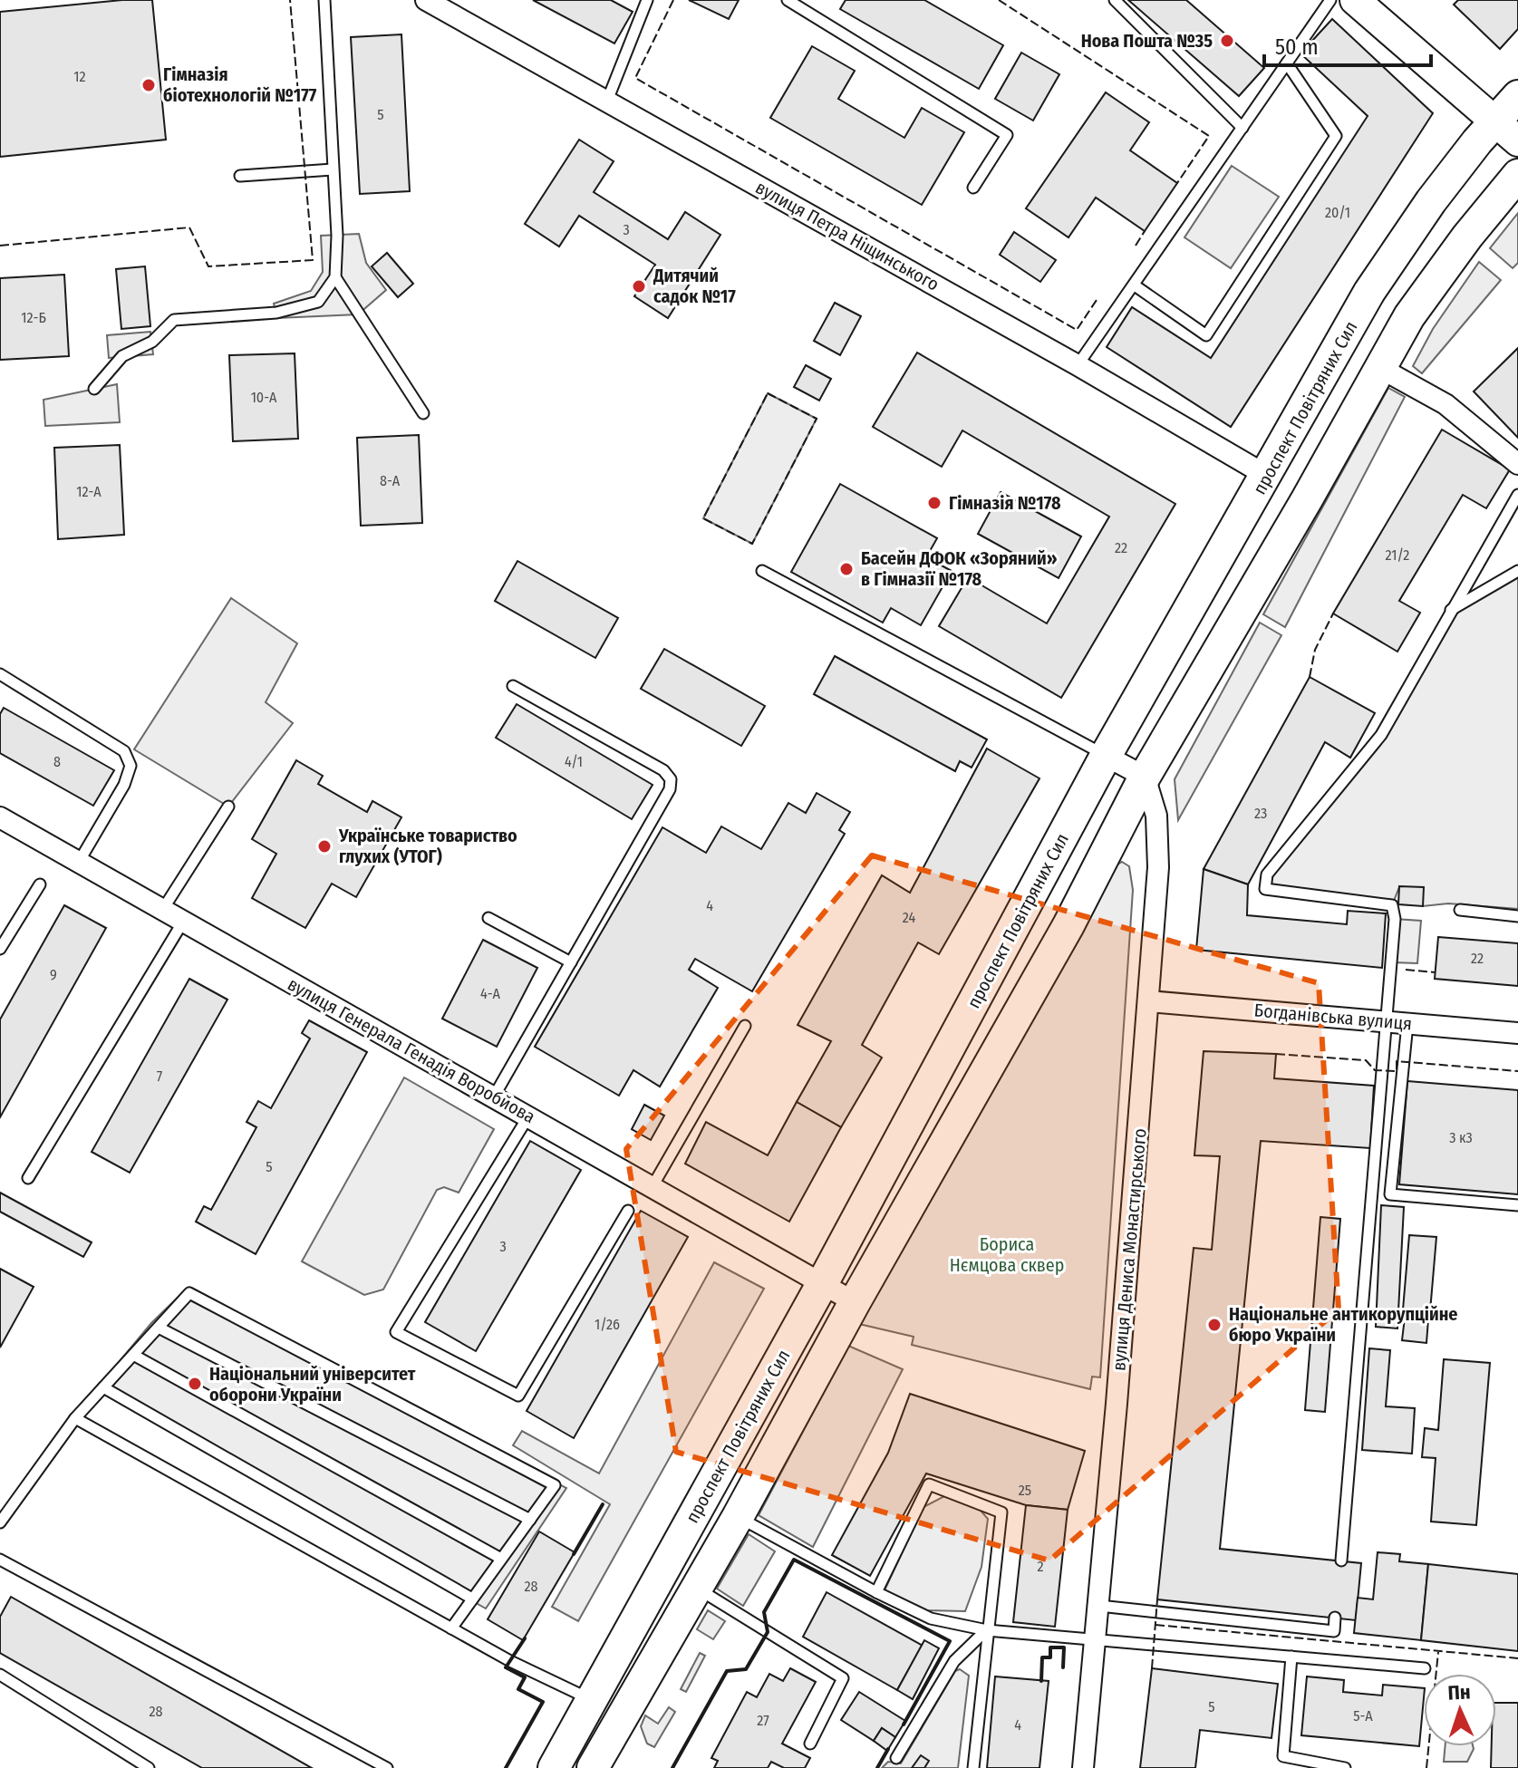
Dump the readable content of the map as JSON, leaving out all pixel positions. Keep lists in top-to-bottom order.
{
  "streets": {
    "main road": ["проспект Повітряних Сил"],
    "street": [
      "вулиця Петра Ніщинського",
      "Богданівська вулиця",
      "вулиця Генерала Генадія Воробйова",
      "вулиця Дениса Монастирського"
    ]
  },
  "crossings": [
    ["вулиця Петра Ніщинського", "проспект Повітряних Сил"],
    ["проспект Повітряних Сил", "вулиця Генерала Генадія Воробйова"],
    ["проспект Повітряних Сил", "вулиця Дениса Монастирського"],
    ["Богданівська вулиця", "вулиця Дениса Монастирського"]
  ],
  "parks": ["Бориса Нємцова сквер"],
  "places": [
    "Нова Пошта №35",
    "Гімназія біотехнологій №177",
    "Дитячий садок №17",
    "Гімназія №178",
    "Басейн ДФОК «Зоряний» в Гімназії №178",
    "Українське товариство глухих (УТОГ)",
    "Національне антикорупційне бюро України",
    "Національний університет оборони України"
  ],
  "house_numbers": [
    "12",
    "5",
    "20/1",
    "3",
    "12-Б",
    "10-А",
    "8-А",
    "12-А",
    "22",
    "21/2",
    "8",
    "4/1",
    "23",
    "4",
    "24",
    "22",
    "9",
    "4-А",
    "7",
    "3 к3",
    "5",
    "3",
    "1/26",
    "25",
    "2",
    "28",
    "5",
    "28",
    "5-А",
    "27",
    "4"
  ],
  "scale_bar": "50 m",
  "north": "top"
}
